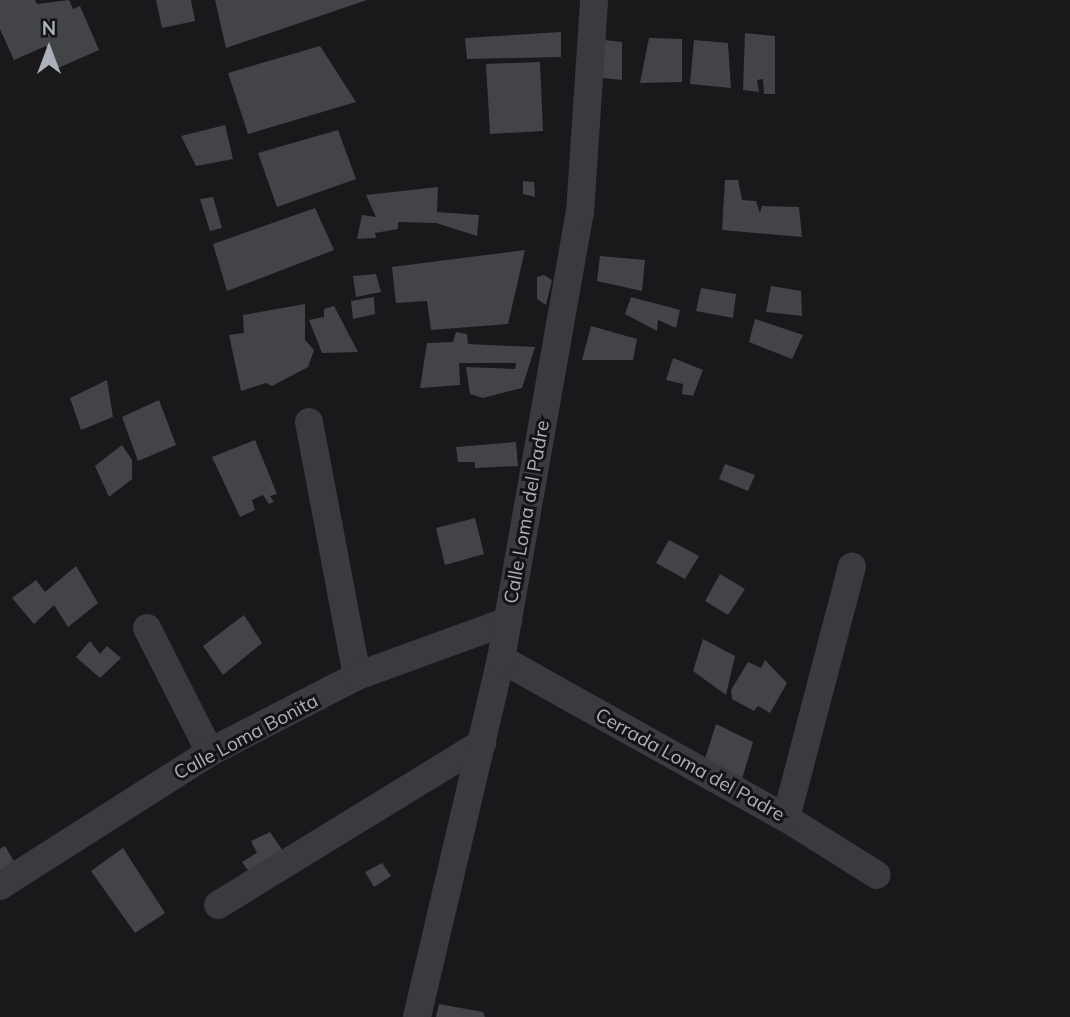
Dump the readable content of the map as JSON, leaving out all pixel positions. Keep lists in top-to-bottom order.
{
  "streets": {
    "street": ["Calle Loma del Padre", "Calle Loma Bonita", "Cerrada Loma del Padre"]
  },
  "crossings": [
    ["Calle Loma del Padre", "Calle Loma Bonita"],
    ["Calle Loma del Padre", "Cerrada Loma del Padre"]
  ],
  "north": "top"
}
